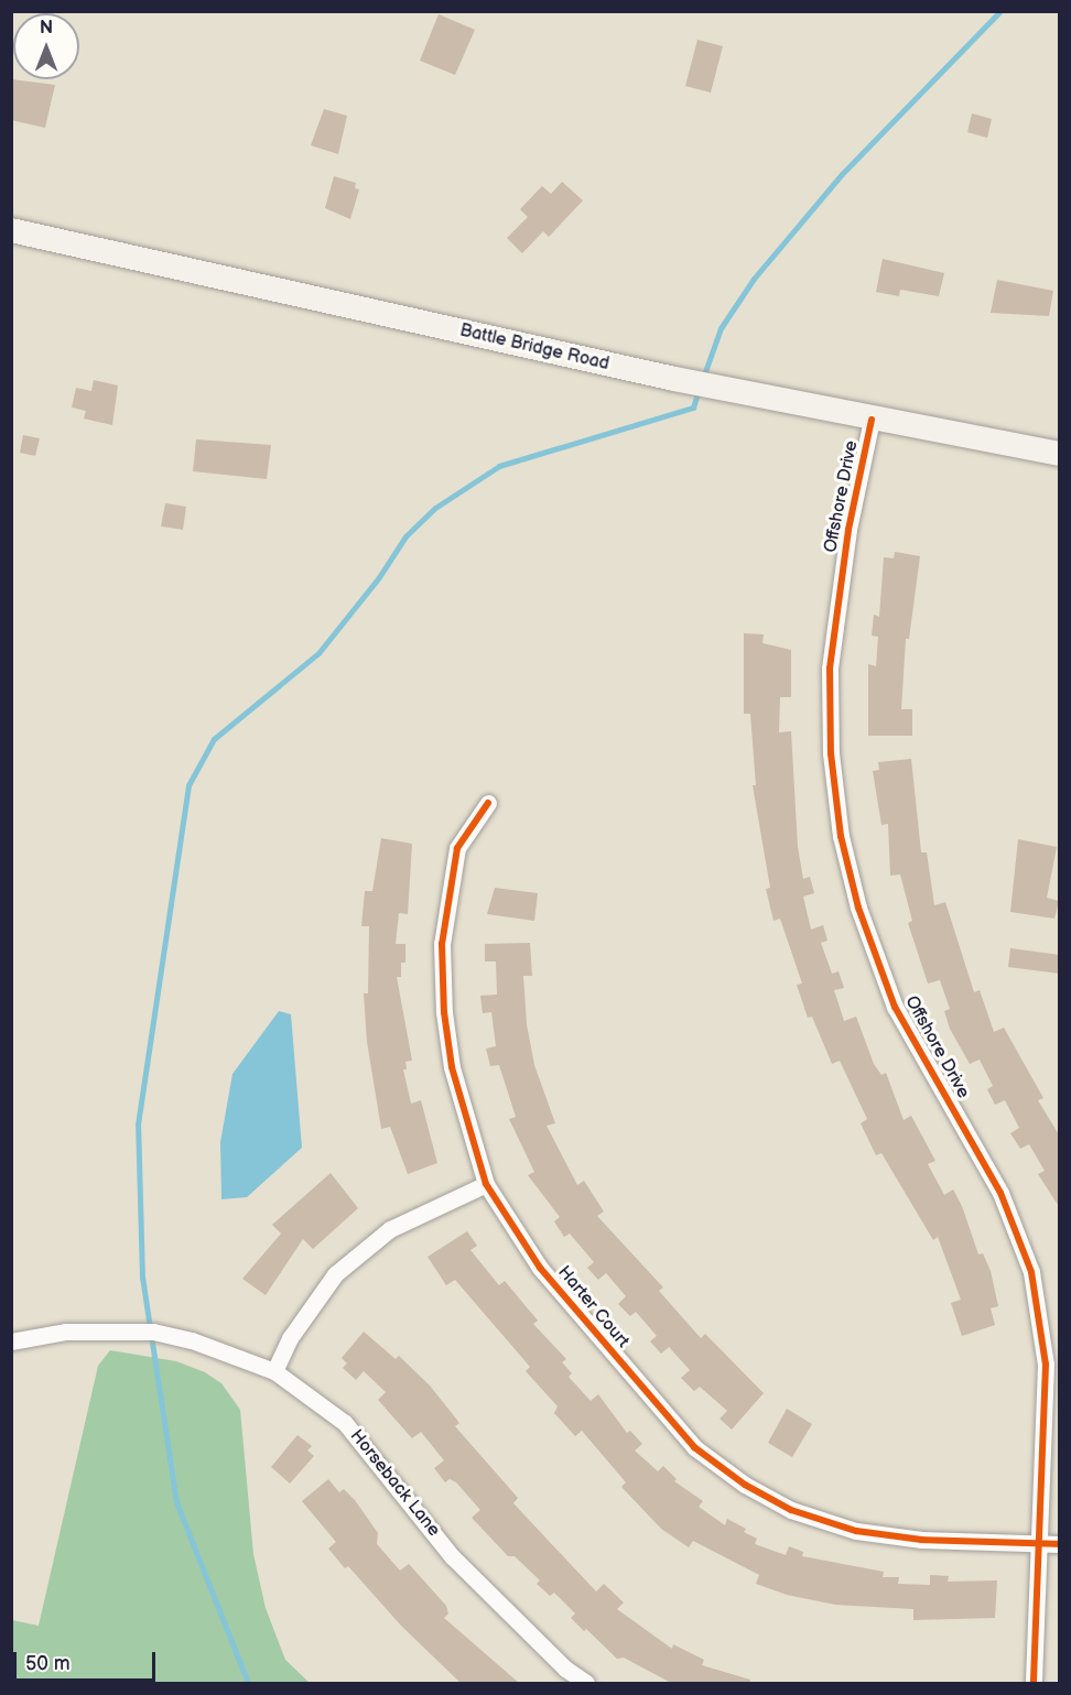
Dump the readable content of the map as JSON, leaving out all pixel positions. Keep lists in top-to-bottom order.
{
  "streets": {
    "street": [
      "Battle Bridge Road",
      "Offshore Drive",
      "Harter Court",
      "Horseback Lane"
    ]
  },
  "crossings": [
    ["Battle Bridge Road", "Offshore Drive"],
    ["Offshore Drive", "Harter Court"]
  ],
  "scale_bar": "50 m",
  "north": "top"
}
